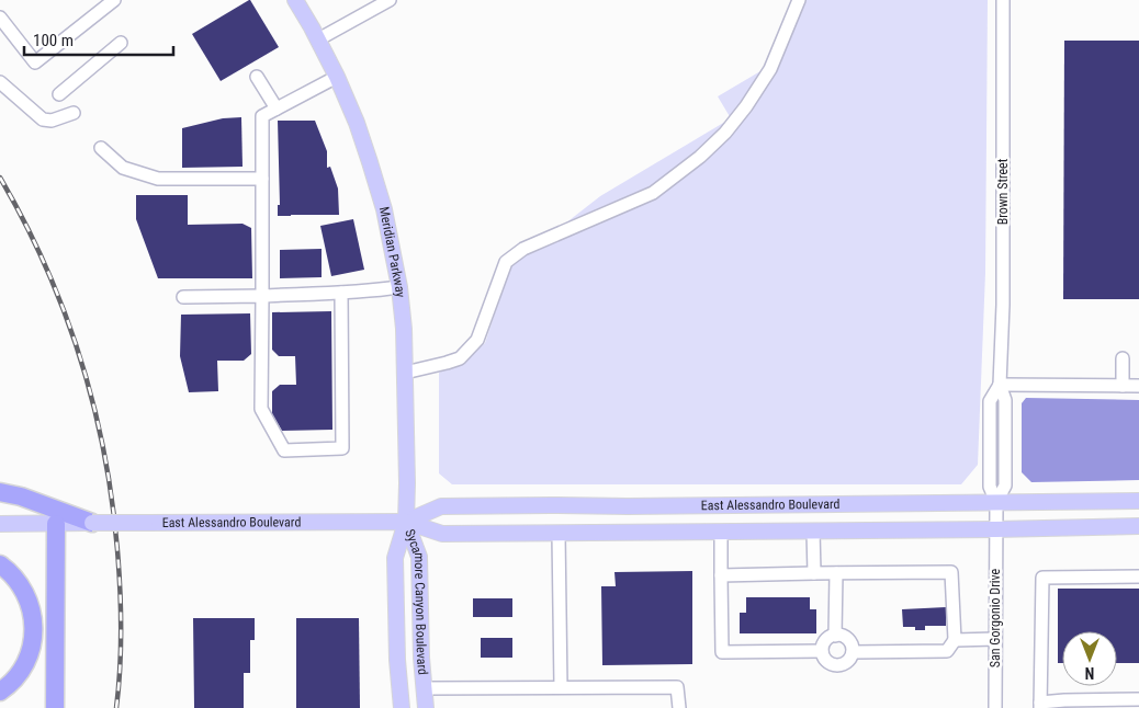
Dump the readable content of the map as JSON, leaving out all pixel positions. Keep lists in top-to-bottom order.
{
  "streets": {
    "main road": ["Meridian Parkway", "East Alessandro Boulevard", "Sycamore Canyon Boulevard"],
    "street": ["Brown Street", "San Gorgonio Drive"]
  },
  "crossings": [
    ["Brown Street", "East Alessandro Boulevard"],
    ["Brown Street", "San Gorgonio Drive"],
    ["Meridian Parkway", "East Alessandro Boulevard"],
    ["Meridian Parkway", "Sycamore Canyon Boulevard"],
    ["East Alessandro Boulevard", "Sycamore Canyon Boulevard"],
    ["East Alessandro Boulevard", "San Gorgonio Drive"]
  ],
  "scale_bar": "100 m",
  "north": "bottom"
}
